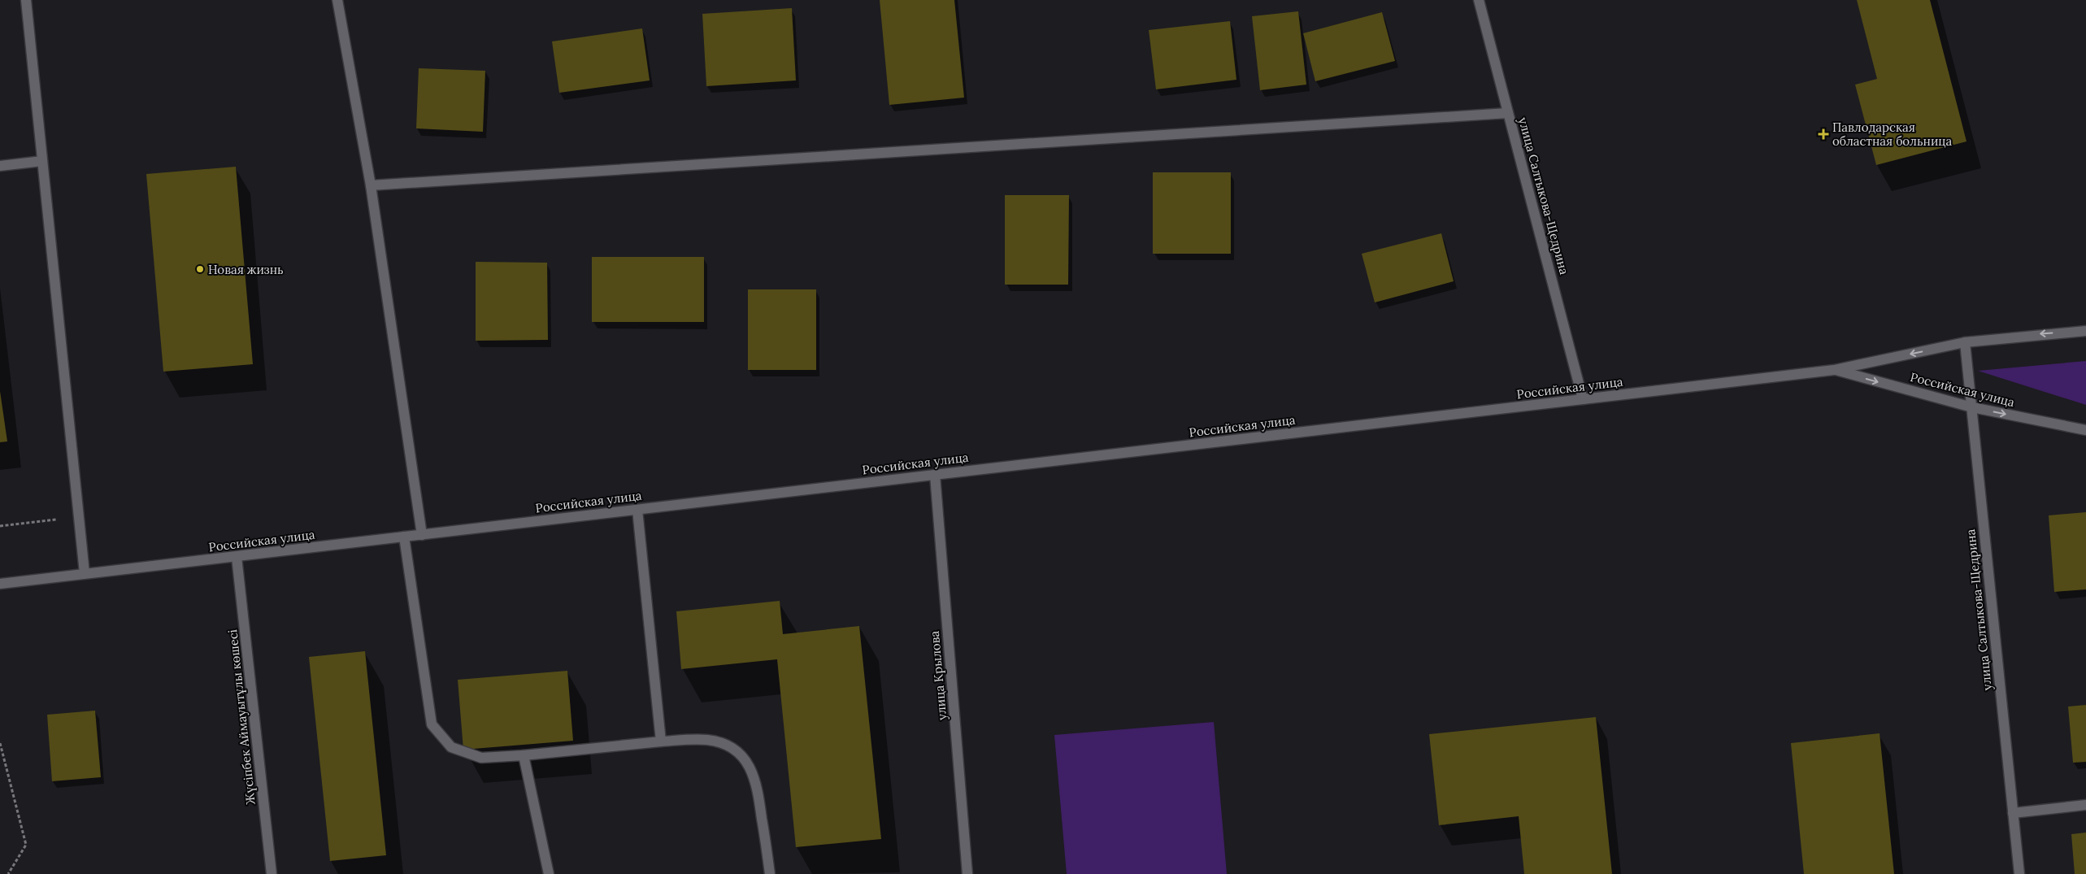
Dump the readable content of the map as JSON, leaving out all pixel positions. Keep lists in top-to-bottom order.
{
  "streets": {
    "street": [
      "улица Салтыкова-Щедрина",
      "Российская улица",
      "улица Крылова",
      "Жүсіпбек Аймауытұлы көшесі"
    ]
  },
  "crossings": [
    ["улица Салтыкова-Щедрина", "Российская улица"],
    ["Российская улица", "улица Крылова"],
    ["Российская улица", "Жүсіпбек Аймауытұлы көшесі"]
  ],
  "places": {
    "health": ["Павлодарская областная больница"],
    "other": ["Новая жизнь"]
  }
}
